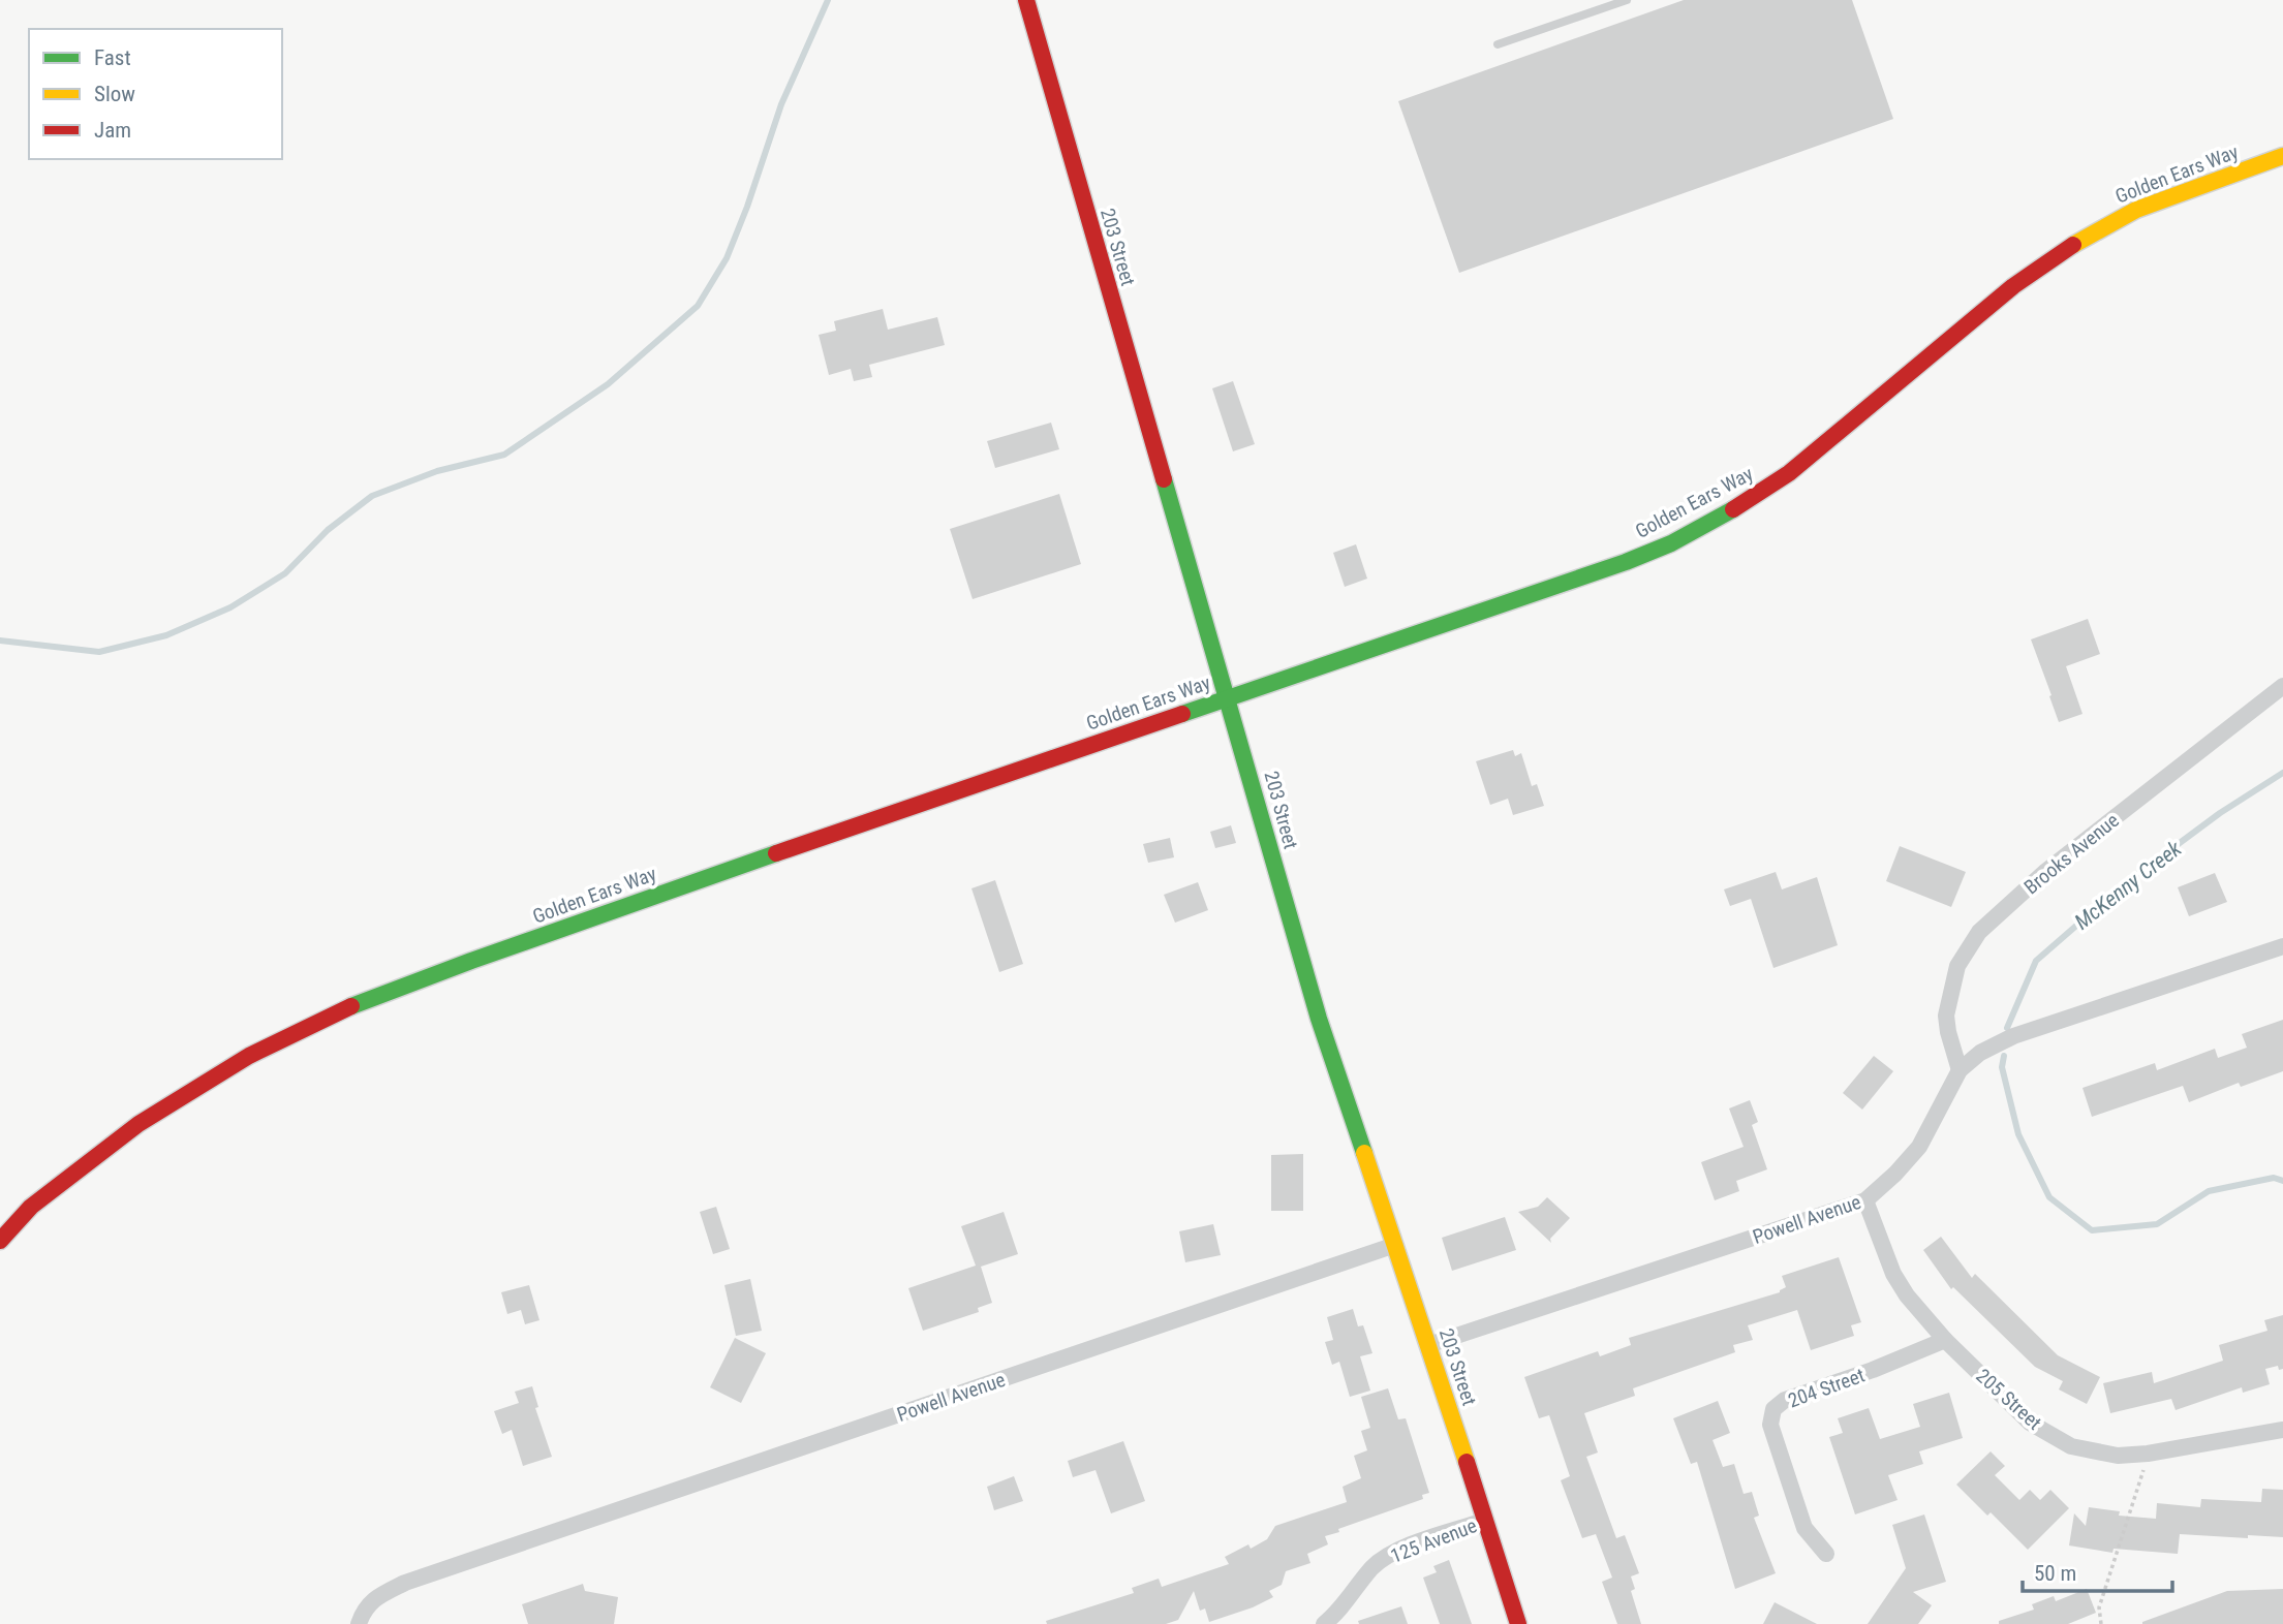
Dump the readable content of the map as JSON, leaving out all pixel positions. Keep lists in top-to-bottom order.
{
  "streets": {
    "main road": ["Golden Ears Way", "203 Street"],
    "street": [
      "Brooks Avenue",
      "Powell Avenue",
      "204 Street",
      "205 Street",
      "125 Avenue"
    ]
  },
  "crossings": [
    ["Golden Ears Way", "203 Street"],
    ["203 Street", "Powell Avenue"],
    ["203 Street", "125 Avenue"],
    ["Brooks Avenue", "Powell Avenue"],
    ["Powell Avenue", "205 Street"],
    ["204 Street", "205 Street"]
  ],
  "water": ["McKenny Creek"],
  "legend": ["Fast", "Slow", "Jam"],
  "scale_bar": "50 m"
}
